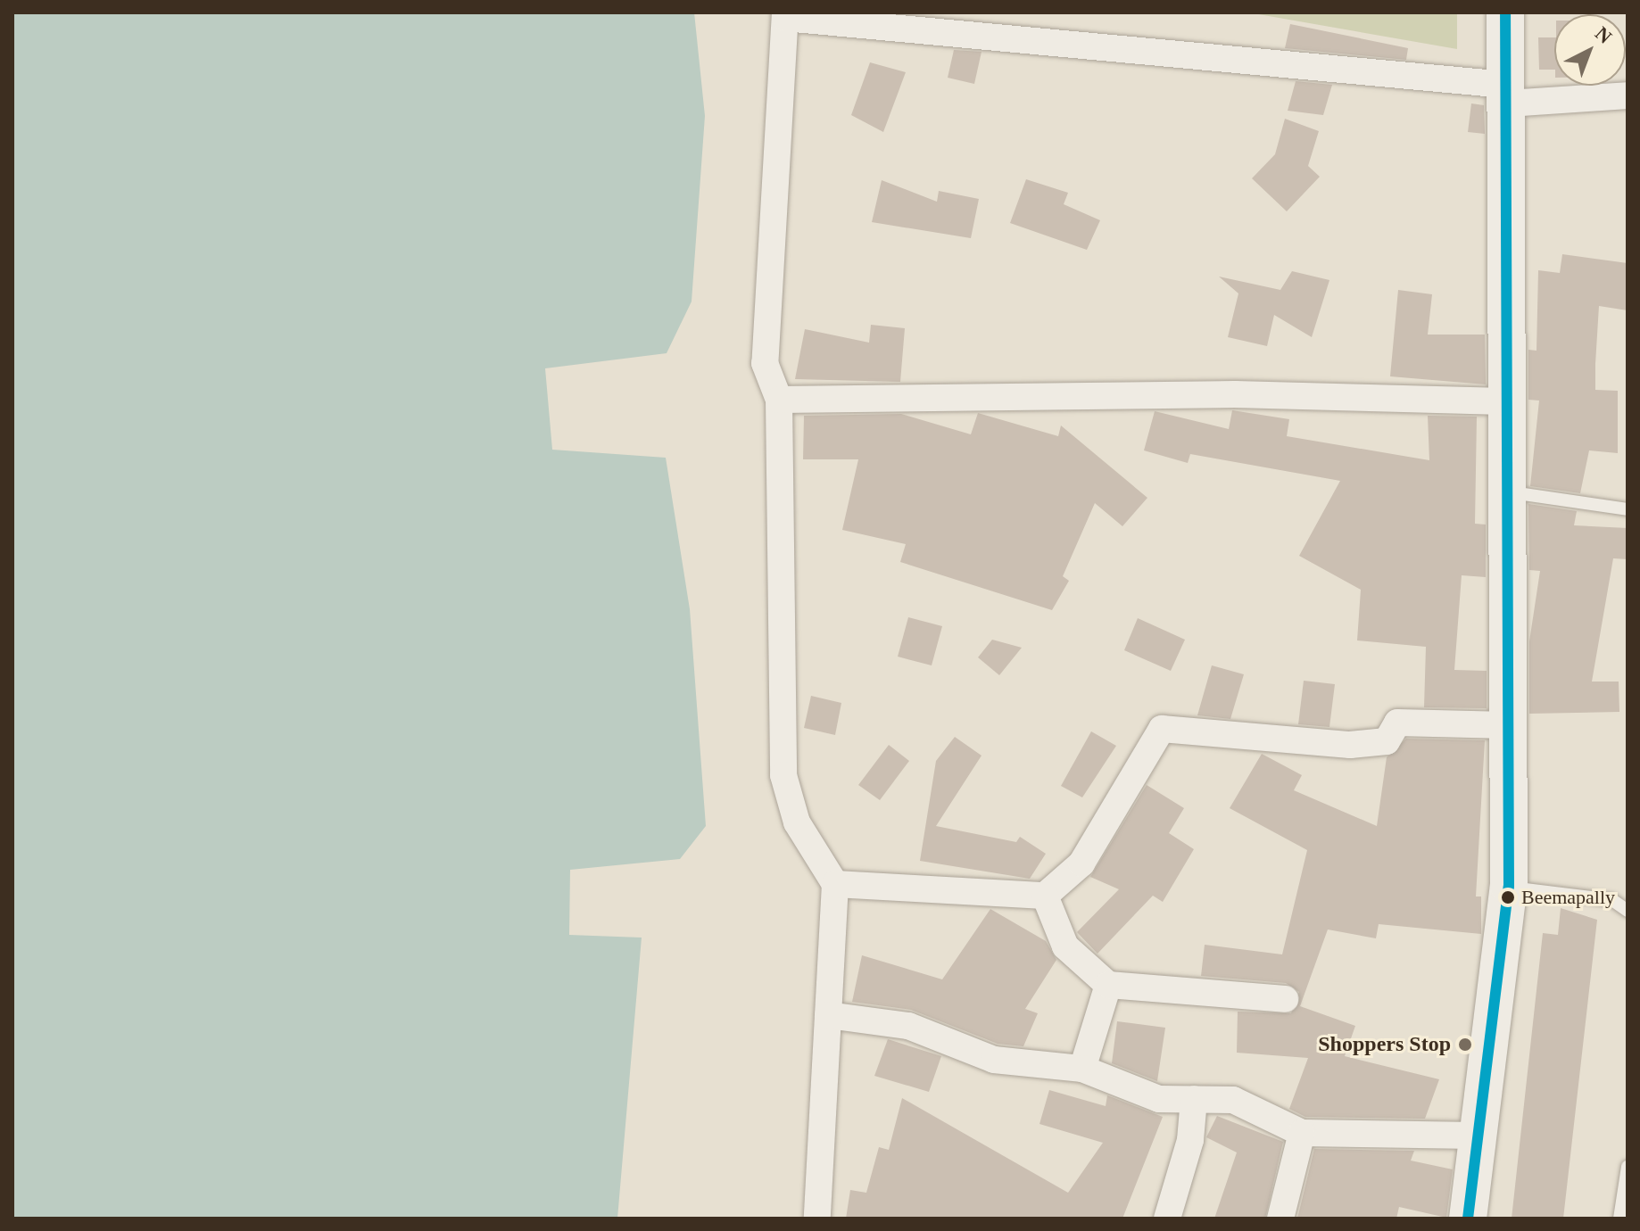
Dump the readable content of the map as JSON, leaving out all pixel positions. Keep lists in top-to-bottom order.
{
  "places": ["Beemapally", "Shoppers Stop"],
  "north": "top right"
}
